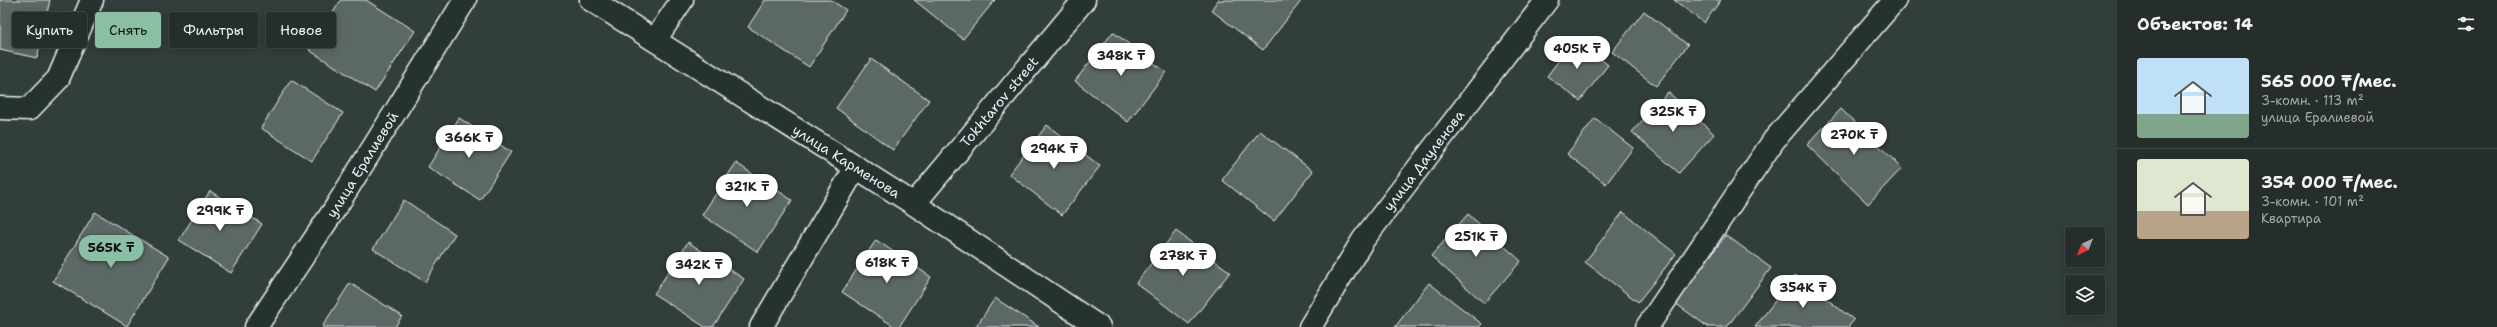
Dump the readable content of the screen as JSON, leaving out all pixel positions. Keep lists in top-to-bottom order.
{
  "streets": {
    "street": [
      "Tokhtarov street",
      "улица Дауленова",
      "улица Карменова",
      "улица Ералиевой"
    ]
  },
  "crossings": [
    ["Tokhtarov street", "улица Карменова"]
  ],
  "north": "bottom left",
  "page": {
    "heading": "Объектов: 14",
    "chip": [
      "Купить",
      "Снять",
      "Фильтры",
      "Новое"
    ],
    "price": [
      "405K ₸",
      "348K ₸",
      "325K ₸",
      "270K ₸",
      "366K ₸",
      "294K ₸",
      "321K ₸",
      "299K ₸",
      "251K ₸",
      "565K ₸",
      "278K ₸",
      "618K ₸",
      "342K ₸",
      "354K ₸"
    ],
    "list": [
      {
        "name": "565 000 ₸/мес.",
        "note": "3-комн. · 113 m² · улица Ералиевой"
      },
      {
        "name": "354 000 ₸/мес.",
        "note": "3-комн. · 101 m² · Квартира"
      }
    ]
  }
}
